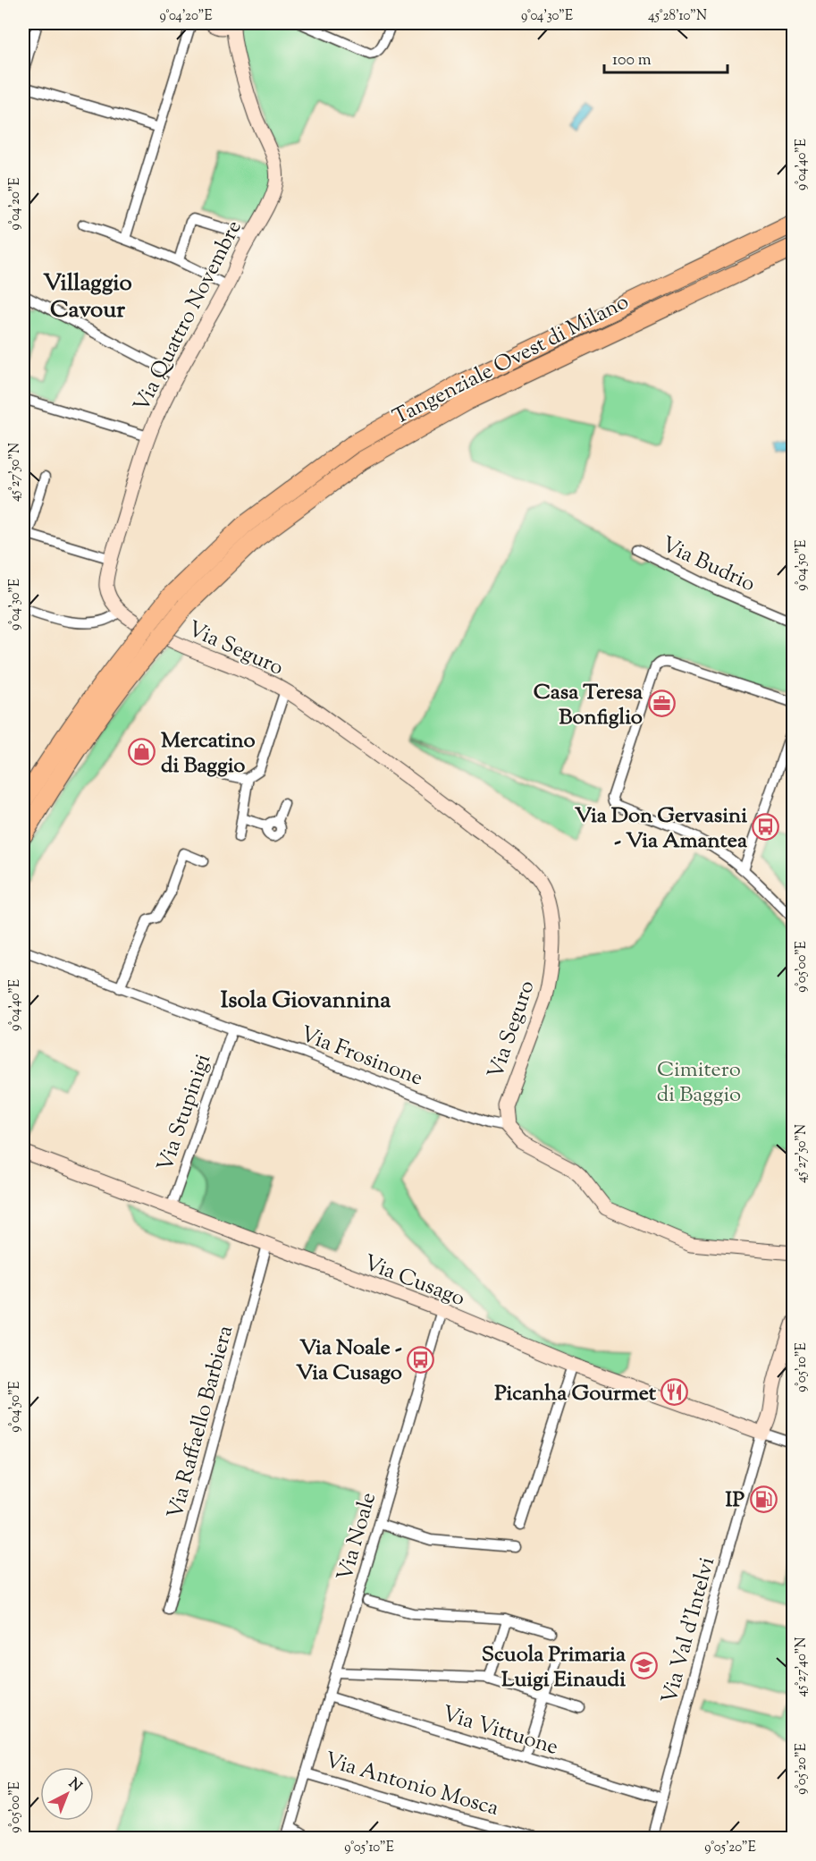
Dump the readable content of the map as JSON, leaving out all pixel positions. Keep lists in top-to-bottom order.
{
  "streets": {
    "highway": ["Tangenziale Ovest di Milano"],
    "street": [
      "Via Quattro Novembre",
      "Via Budrio",
      "Via Seguro",
      "Via Frosinone",
      "Via Stupinigi",
      "Via Cusago",
      "Via Raffaello Barbiera",
      "Via Noale",
      "Via Val d'Intelvi",
      "Via Vittuone",
      "Via Antonio Mosca"
    ]
  },
  "crossings": [
    ["Tangenziale Ovest di Milano", "Via Seguro"],
    ["Via Seguro", "Via Frosinone"],
    ["Via Frosinone", "Via Stupinigi"],
    ["Via Stupinigi", "Via Cusago"],
    ["Via Cusago", "Via Raffaello Barbiera"],
    ["Via Cusago", "Via Noale"],
    ["Via Cusago", "Via Val d'Intelvi"],
    ["Via Noale", "Via Vittuone"],
    ["Via Noale", "Via Antonio Mosca"],
    ["Via Val d'Intelvi", "Via Vittuone"]
  ],
  "districts": ["Villaggio Cavour", "Isola Giovannina"],
  "parks": ["Cimitero di Baggio"],
  "places": {
    "office": ["Casa Teresa Bonfiglio"],
    "shop": ["Mercatino di Baggio"],
    "bus stop": ["Via Don Gervasini - Via Amantea", "Via Noale - Via Cusago"],
    "restaurant": ["Picanha Gourmet"],
    "fuel station": ["IP"],
    "school or university": ["Scuola Primaria Luigi Einaudi"]
  },
  "scale_bar": "100 m",
  "north": "top right",
  "coordinates": [
    "9°04'20\"E",
    "9°04'30\"E",
    "45°28'10\"N",
    "9°04'40\"E",
    "45°27'50\"N",
    "9°04'50\"E",
    "9°05'00\"E",
    "9°05'10\"E",
    "45°27'40\"N",
    "9°05'20\"E"
  ]
}
